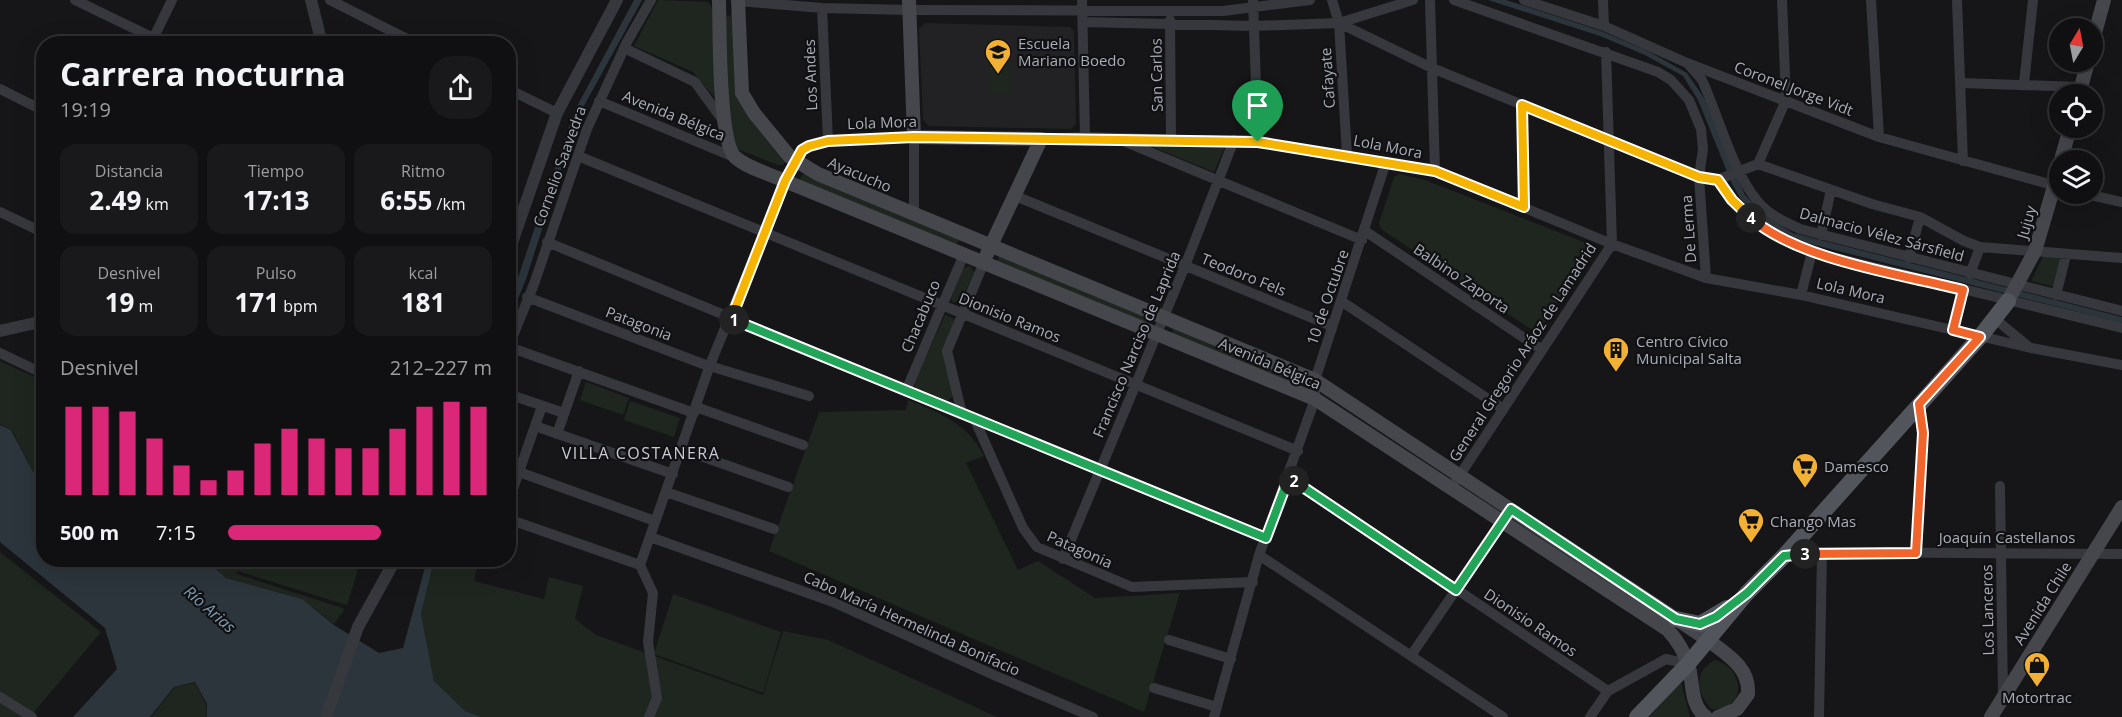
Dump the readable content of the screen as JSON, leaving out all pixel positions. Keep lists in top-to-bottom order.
{
  "streets": {
    "main road": [
      "Avenida Bélgica",
      "Lola Mora",
      "Ayacucho",
      "Jujuy",
      "Avenida Chile"
    ],
    "street": [
      "Los Andes",
      "San Carlos",
      "Cafayate",
      "Coronel Jorge Vidt",
      "Cornelio Saavedra",
      "De Lerma",
      "Dalmacio Vélez Sársfield",
      "Teodoro Fels",
      "Balbino Zaporta",
      "10 de Octubre",
      "Chacabuco",
      "Dionisio Ramos",
      "Patagonia",
      "Francisco Narciso de Laprida",
      "General Gregorio Aráoz de Lamadrid",
      "Joaquín Castellanos",
      "Los Lanceros",
      "Cabo María Hermelinda Bonifacio"
    ]
  },
  "crossings": [
    ["Los Andes", "Lola Mora"],
    ["San Carlos", "Lola Mora"],
    ["Cafayate", "Lola Mora"],
    ["Coronel Jorge Vidt", "Dalmacio Vélez Sársfield"],
    ["Avenida Bélgica", "Cornelio Saavedra"],
    ["Avenida Bélgica", "Ayacucho"],
    ["Avenida Bélgica", "10 de Octubre"],
    ["Avenida Bélgica", "Chacabuco"],
    ["Avenida Bélgica", "Francisco Narciso de Laprida"],
    ["Avenida Bélgica", "General Gregorio Aráoz de Lamadrid"],
    ["Lola Mora", "Ayacucho"],
    ["Lola Mora", "De Lerma"],
    ["Lola Mora", "Balbino Zaporta"],
    ["Lola Mora", "10 de Octubre"],
    ["Lola Mora", "Francisco Narciso de Laprida"],
    ["Lola Mora", "General Gregorio Aráoz de Lamadrid"],
    ["Cornelio Saavedra", "Dionisio Ramos"],
    ["Cornelio Saavedra", "Patagonia"],
    ["Jujuy", "Dalmacio Vélez Sársfield"],
    ["De Lerma", "General Gregorio Aráoz de Lamadrid"],
    ["Teodoro Fels", "10 de Octubre"],
    ["Teodoro Fels", "Francisco Narciso de Laprida"],
    ["Balbino Zaporta", "10 de Octubre"],
    ["Balbino Zaporta", "Francisco Narciso de Laprida"],
    ["Balbino Zaporta", "General Gregorio Aráoz de Lamadrid"],
    ["10 de Octubre", "Dionisio Ramos"],
    ["10 de Octubre", "Patagonia"],
    ["Chacabuco", "Dionisio Ramos"],
    ["Dionisio Ramos", "Francisco Narciso de Laprida"],
    ["Patagonia", "Francisco Narciso de Laprida"],
    ["Joaquín Castellanos", "Avenida Chile"],
    ["Joaquín Castellanos", "Los Lanceros"],
    ["Avenida Chile", "Los Lanceros"]
  ],
  "districts": ["VILLA COSTANERA"],
  "water": ["Río Arias"],
  "places": {
    "school or university": ["Escuela Mariano Boedo"],
    "building": ["Centro Cívico Municipal Salta"],
    "supermarket": ["Damesco", "Chango Mas"],
    "shop": ["Motortrac"]
  },
  "north": "top",
  "page": {
    "heading": ["Carrera nocturna", "19:19"],
    "stats": [
      ["Distancia", "2.49 km"],
      ["Tiempo", "17:13"],
      ["Ritmo", "6:55 /km"],
      ["Desnivel", "19 m"],
      ["Pulso", "171 bpm"],
      ["kcal", "181"]
    ],
    "pins": [
      "4",
      "1",
      "2",
      "3"
    ],
    "chart": ["Desnivel", "212–227 m"],
    "list": [
      {
        "name": "500 m",
        "note": "7:15"
      }
    ]
  }
}
